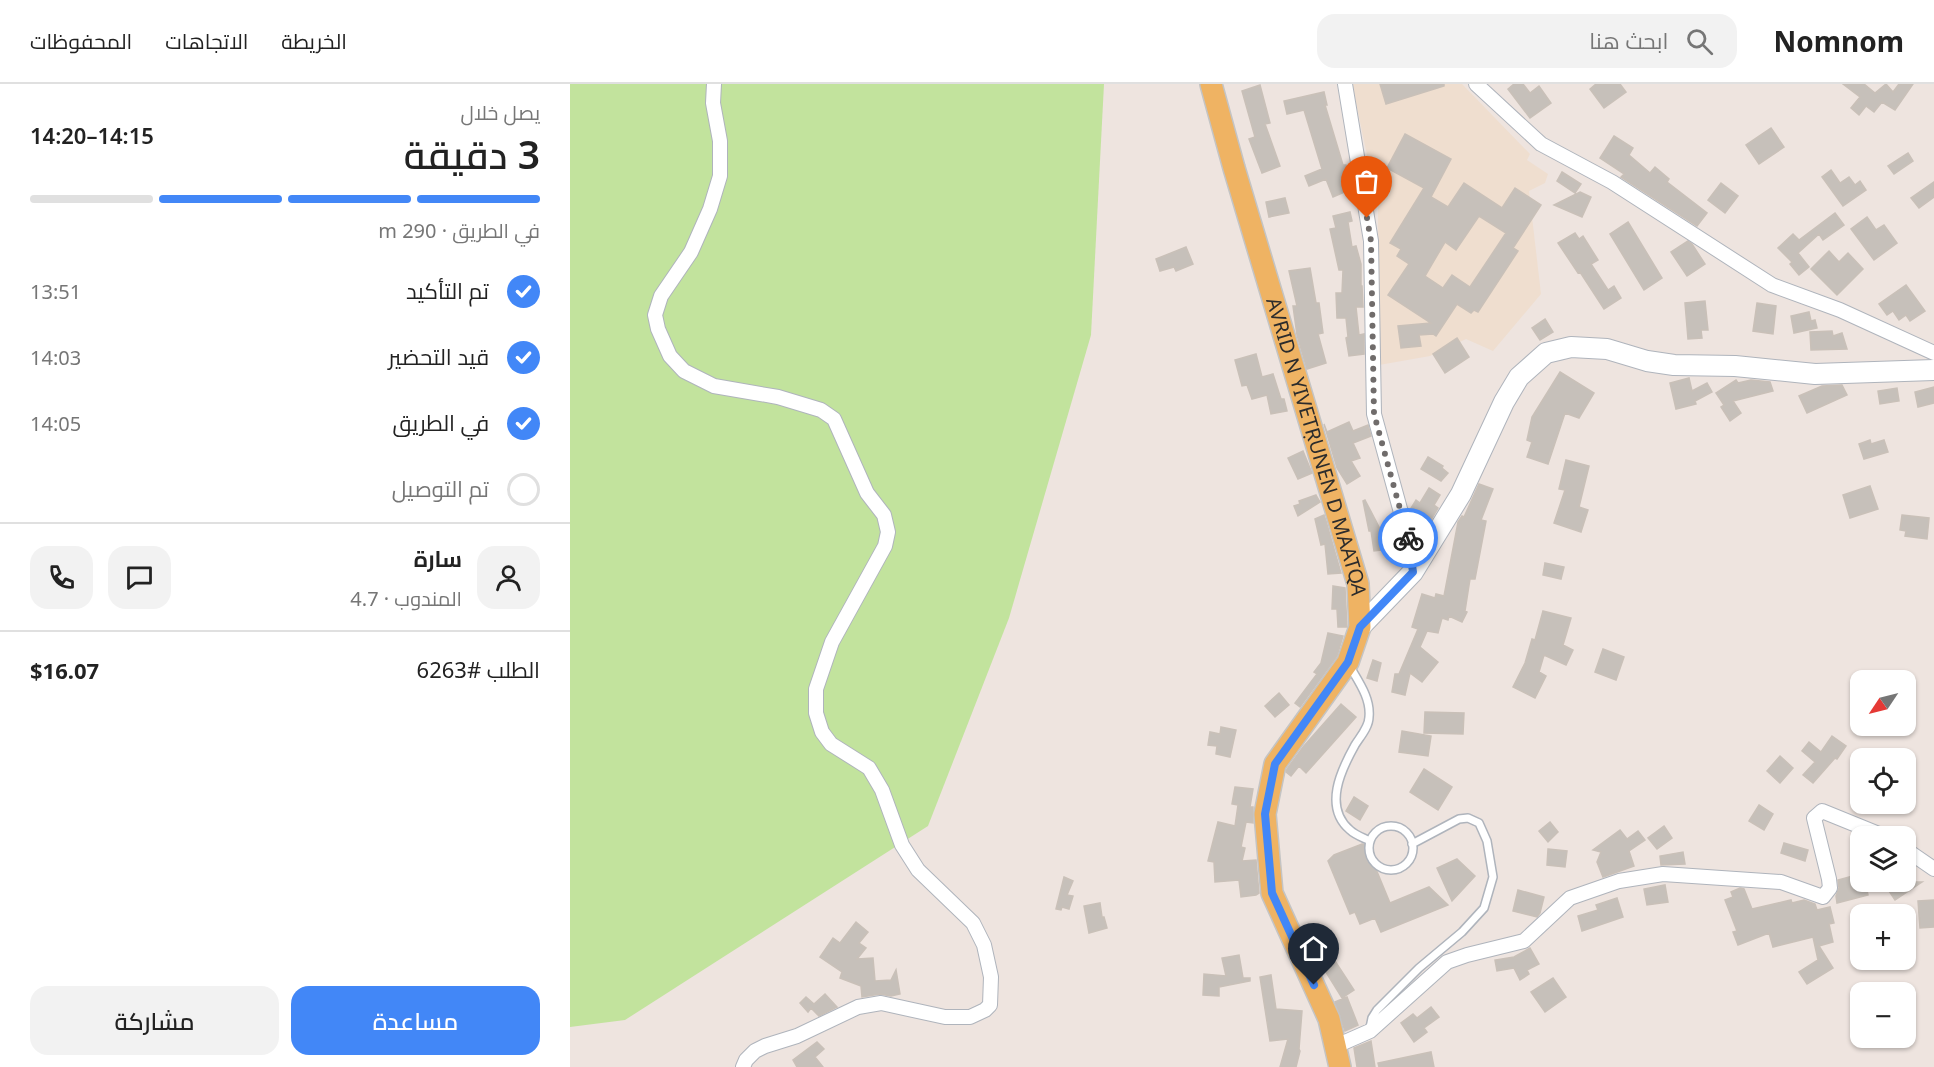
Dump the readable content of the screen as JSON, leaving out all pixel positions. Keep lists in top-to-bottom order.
{
  "streets": {
    "main road": ["AVRID N YIVETṚUNEN D MAATQA"]
  },
  "north": "bottom left",
  "page": {
    "header": "Nomnom",
    "search": "ابحث هنا",
    "nav": ["الخريطة", "الاتجاهات", "المحفوظات"],
    "heading": ["3 دقيقة", "يصل خلال", "14:15–14:20"],
    "panel": [
      "سارة",
      "المندوب · 4.7",
      "الطلب #6263",
      "$16.07"
    ],
    "bar": "في الطريق · 290 m",
    "list": [
      ["تم التأكيد", "13:51"],
      ["قيد التحضير", "14:03"],
      ["في الطريق", "14:05"],
      "تم التوصيل"
    ],
    "map_buttons": ["+", "−"],
    "buttons": ["مساعدة", "مشاركة"]
  }
}
